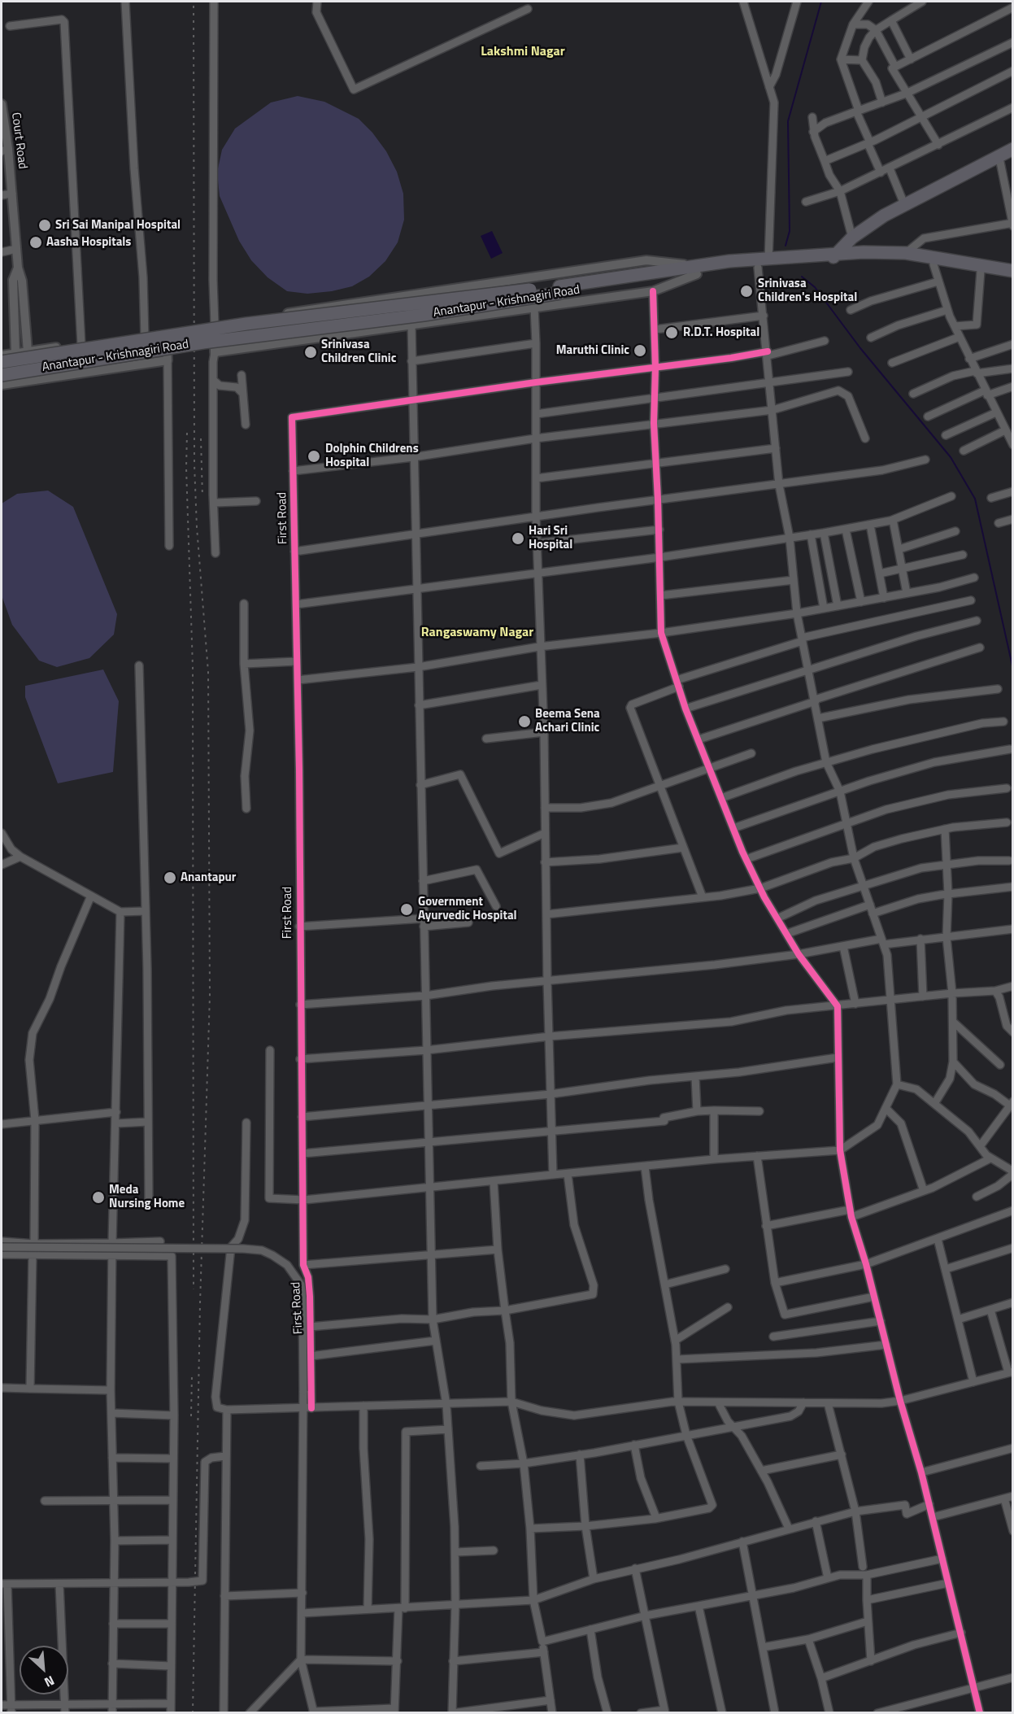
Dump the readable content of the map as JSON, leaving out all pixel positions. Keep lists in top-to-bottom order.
{
  "streets": {
    "highway": ["Anantapur - Krishnagiri Road"],
    "street": ["Court Road", "First Road"]
  },
  "districts": ["Lakshmi Nagar", "Rangaswamy Nagar"],
  "places": [
    "Sri Sai Manipal Hospital",
    "Aasha Hospitals",
    "Srinivasa Children's Hospital",
    "R.D.T. Hospital",
    "Maruthi Clinic",
    "Srinivasa Children Clinic",
    "Dolphin Childrens Hospital",
    "Hari Sri Hospital",
    "Beema Sena Achari Clinic",
    "Anantapur",
    "Government Ayurvedic Hospital",
    "Meda Nursing Home"
  ],
  "north": "bottom right"
}
